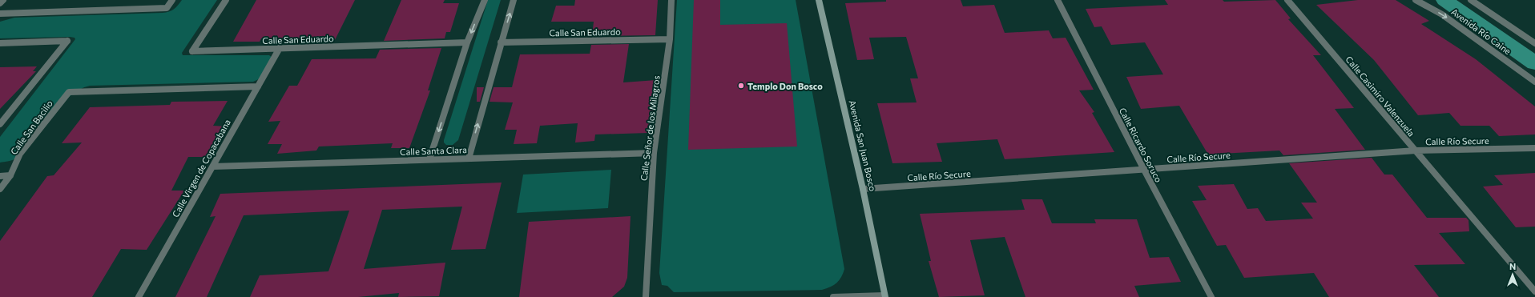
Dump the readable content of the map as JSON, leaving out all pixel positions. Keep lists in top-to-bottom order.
{
  "streets": {
    "street": [
      "Avenida Río Caine",
      "Calle San Eduardo",
      "Calle Casimiro Valenzuela",
      "Calle San Bacilio",
      "Calle Señor de los Milagros",
      "Calle Río Secure",
      "Calle Ricardo Soruco",
      "Avenida San Juan Bosco",
      "Calle Santa Clara",
      "Calle Virgen de Copacabana"
    ]
  },
  "crossings": [
    ["Calle San Eduardo", "Calle Señor de los Milagros"],
    ["Calle San Eduardo", "Calle Virgen de Copacabana"],
    ["Calle Casimiro Valenzuela", "Calle Río Secure"],
    ["Calle San Bacilio", "Calle Virgen de Copacabana"],
    ["Calle Señor de los Milagros", "Calle Santa Clara"],
    ["Calle Río Secure", "Calle Ricardo Soruco"],
    ["Calle Río Secure", "Avenida San Juan Bosco"],
    ["Calle Santa Clara", "Calle Virgen de Copacabana"]
  ],
  "places": ["Templo Don Bosco"],
  "north": "top"
}
